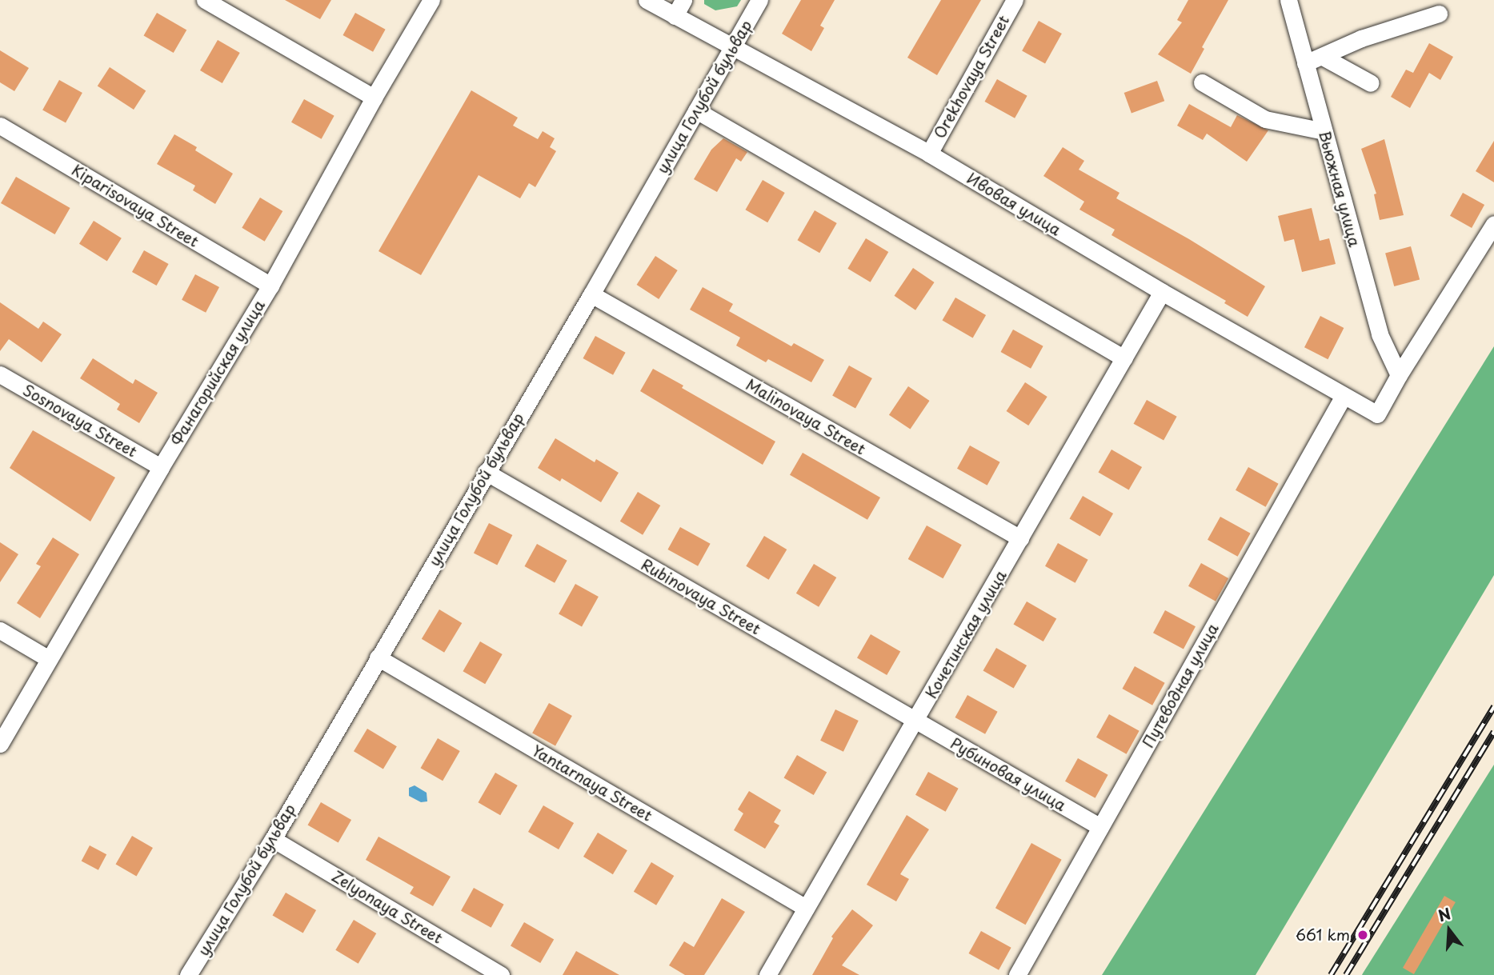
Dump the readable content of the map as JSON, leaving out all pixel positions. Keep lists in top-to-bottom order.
{
  "streets": {
    "street": [
      "Orekhovaya Street",
      "улица Голубой бульвар",
      "Вьюжная улица",
      "Ивовая улица",
      "Kiparisovaya Street",
      "Фанагорийская улица",
      "Malinovaya Street",
      "Sosnovaya Street",
      "Rubinovaya Street",
      "Кочетинская улица",
      "Путеводная улица",
      "Рубиновая улица",
      "Yantarnaya Street",
      "Zelyonaya Street"
    ]
  },
  "crossings": [
    ["Orekhovaya Street", "Ивовая улица"],
    ["улица Голубой бульвар", "Ивовая улица"],
    ["улица Голубой бульвар", "Malinovaya Street"],
    ["улица Голубой бульвар", "Rubinovaya Street"],
    ["улица Голубой бульвар", "Yantarnaya Street"],
    ["улица Голубой бульвар", "Zelyonaya Street"],
    ["Вьюжная улица", "Ивовая улица"],
    ["Ивовая улица", "Кочетинская улица"],
    ["Ивовая улица", "Путеводная улица"],
    ["Kiparisovaya Street", "Фанагорийская улица"],
    ["Фанагорийская улица", "Sosnovaya Street"],
    ["Malinovaya Street", "Кочетинская улица"],
    ["Rubinovaya Street", "Кочетинская улица"],
    ["Rubinovaya Street", "Рубиновая улица"],
    ["Кочетинская улица", "Рубиновая улица"],
    ["Кочетинская улица", "Yantarnaya Street"],
    ["Путеводная улица", "Рубиновая улица"]
  ],
  "places": ["661 km"],
  "north": "top"
}
